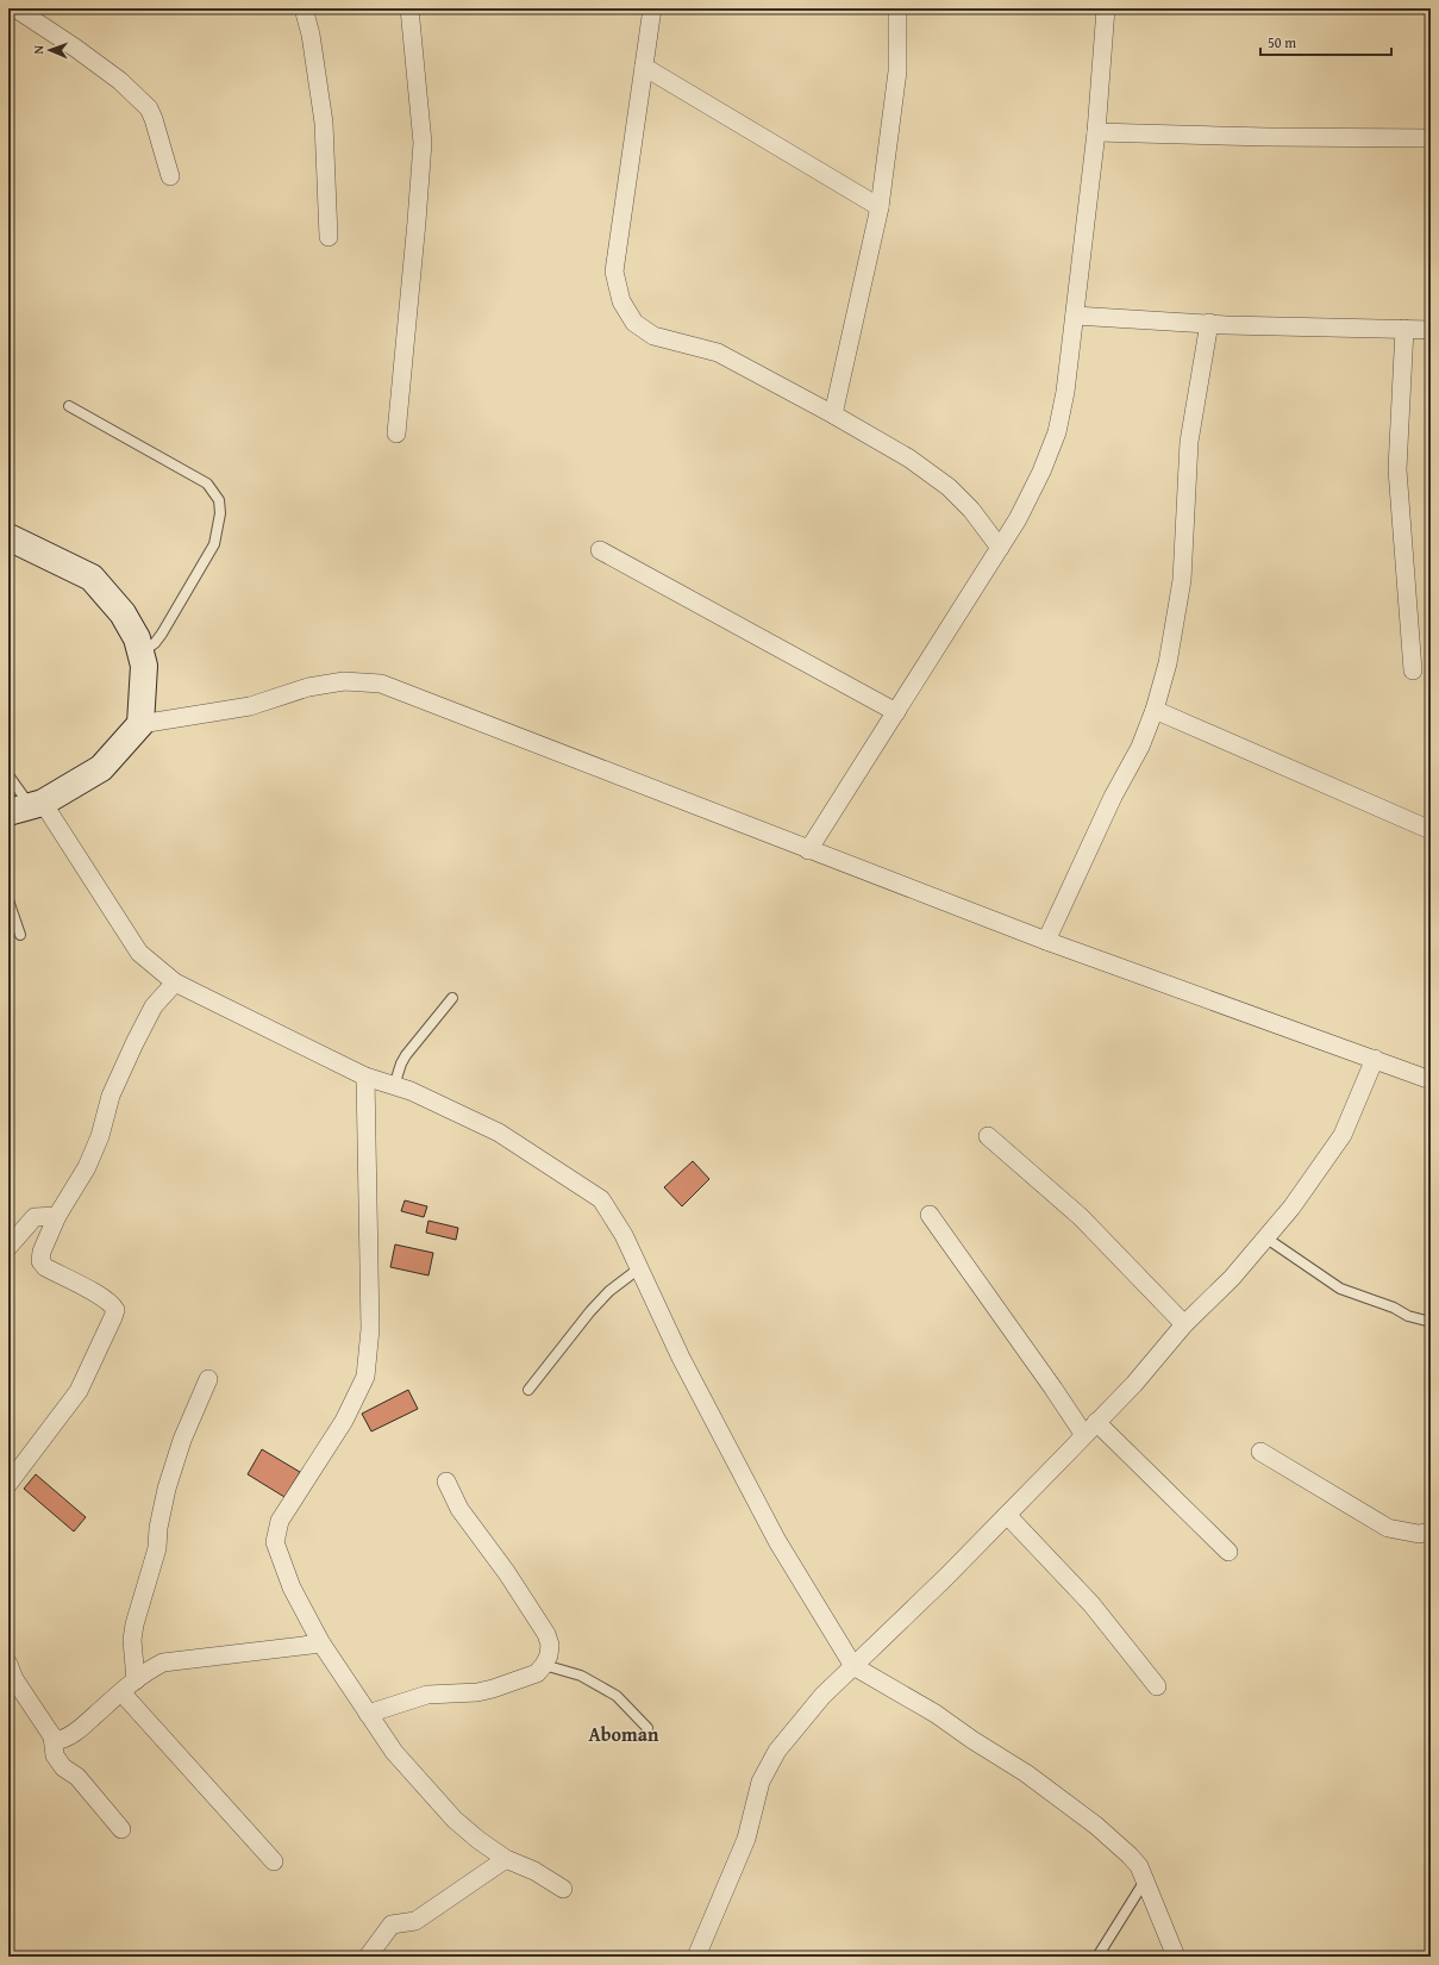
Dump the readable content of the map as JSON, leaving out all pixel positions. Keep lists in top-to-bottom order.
{
  "districts": ["Aboman"],
  "scale_bar": "50 m",
  "north": "left"
}
